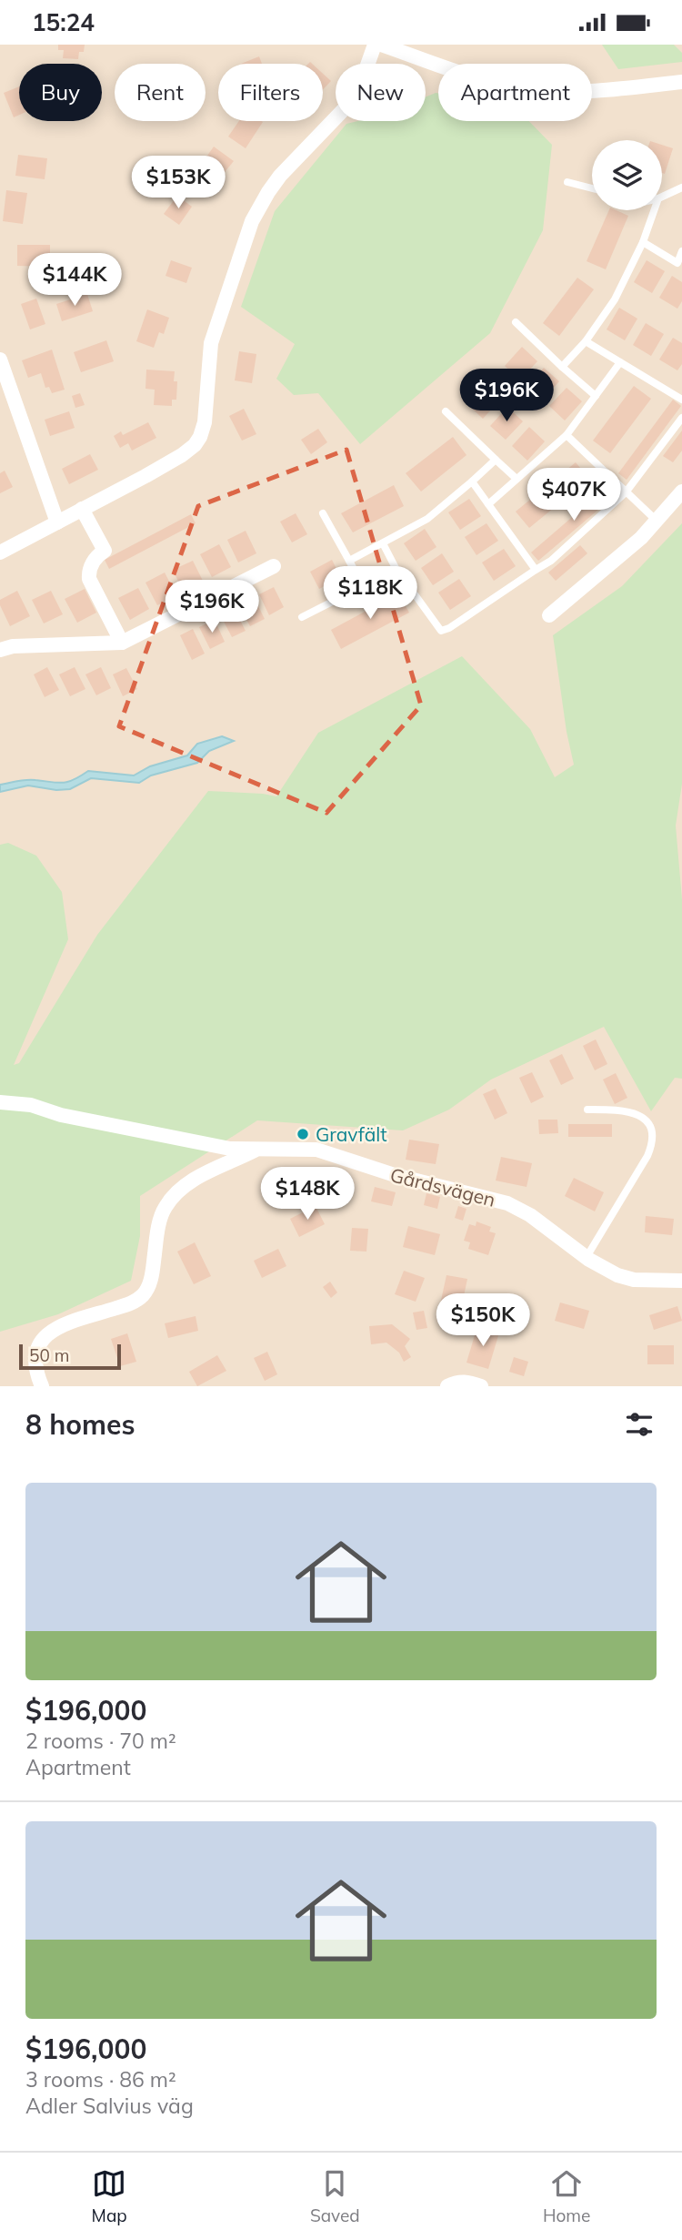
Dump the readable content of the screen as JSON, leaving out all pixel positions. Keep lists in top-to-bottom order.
{
  "streets": {
    "street": ["Gårdsvägen"]
  },
  "places": ["Gravfält"],
  "scale_bar": "50 m",
  "page": {
    "status": "15:24",
    "chip": [
      "Buy",
      "Rent",
      "Filters",
      "New",
      "Apartment"
    ],
    "price": [
      "$153K",
      "$144K",
      "$196K",
      "$407K",
      "$118K",
      "$196K",
      "$148K",
      "$150K"
    ],
    "scale": "50 m",
    "heading": "8 homes",
    "list": [
      {
        "name": "$196,000",
        "note": "2 rooms · 70 m² · Apartment"
      },
      {
        "name": "$196,000",
        "note": "3 rooms · 86 m² · Adler Salvius väg"
      }
    ],
    "tabs": ["Map", "Saved", "Home"]
  }
}
